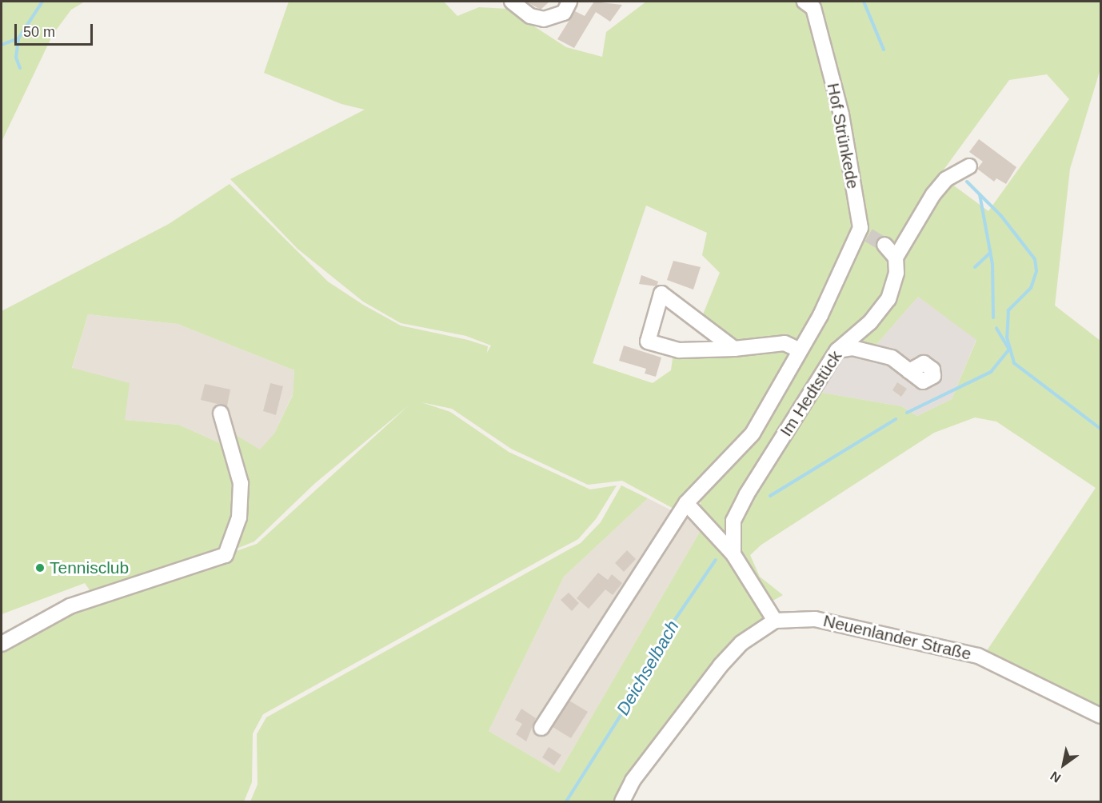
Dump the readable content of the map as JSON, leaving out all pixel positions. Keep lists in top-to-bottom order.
{
  "streets": {
    "street": ["Hof Strünkede", "Im Hedtstück", "Neuenlander Straße"]
  },
  "crossings": [
    ["Hof Strünkede", "Im Hedtstück"]
  ],
  "water": ["Deichselbach"],
  "places": ["Tennisclub"],
  "scale_bar": "50 m",
  "north": "bottom left"
}
